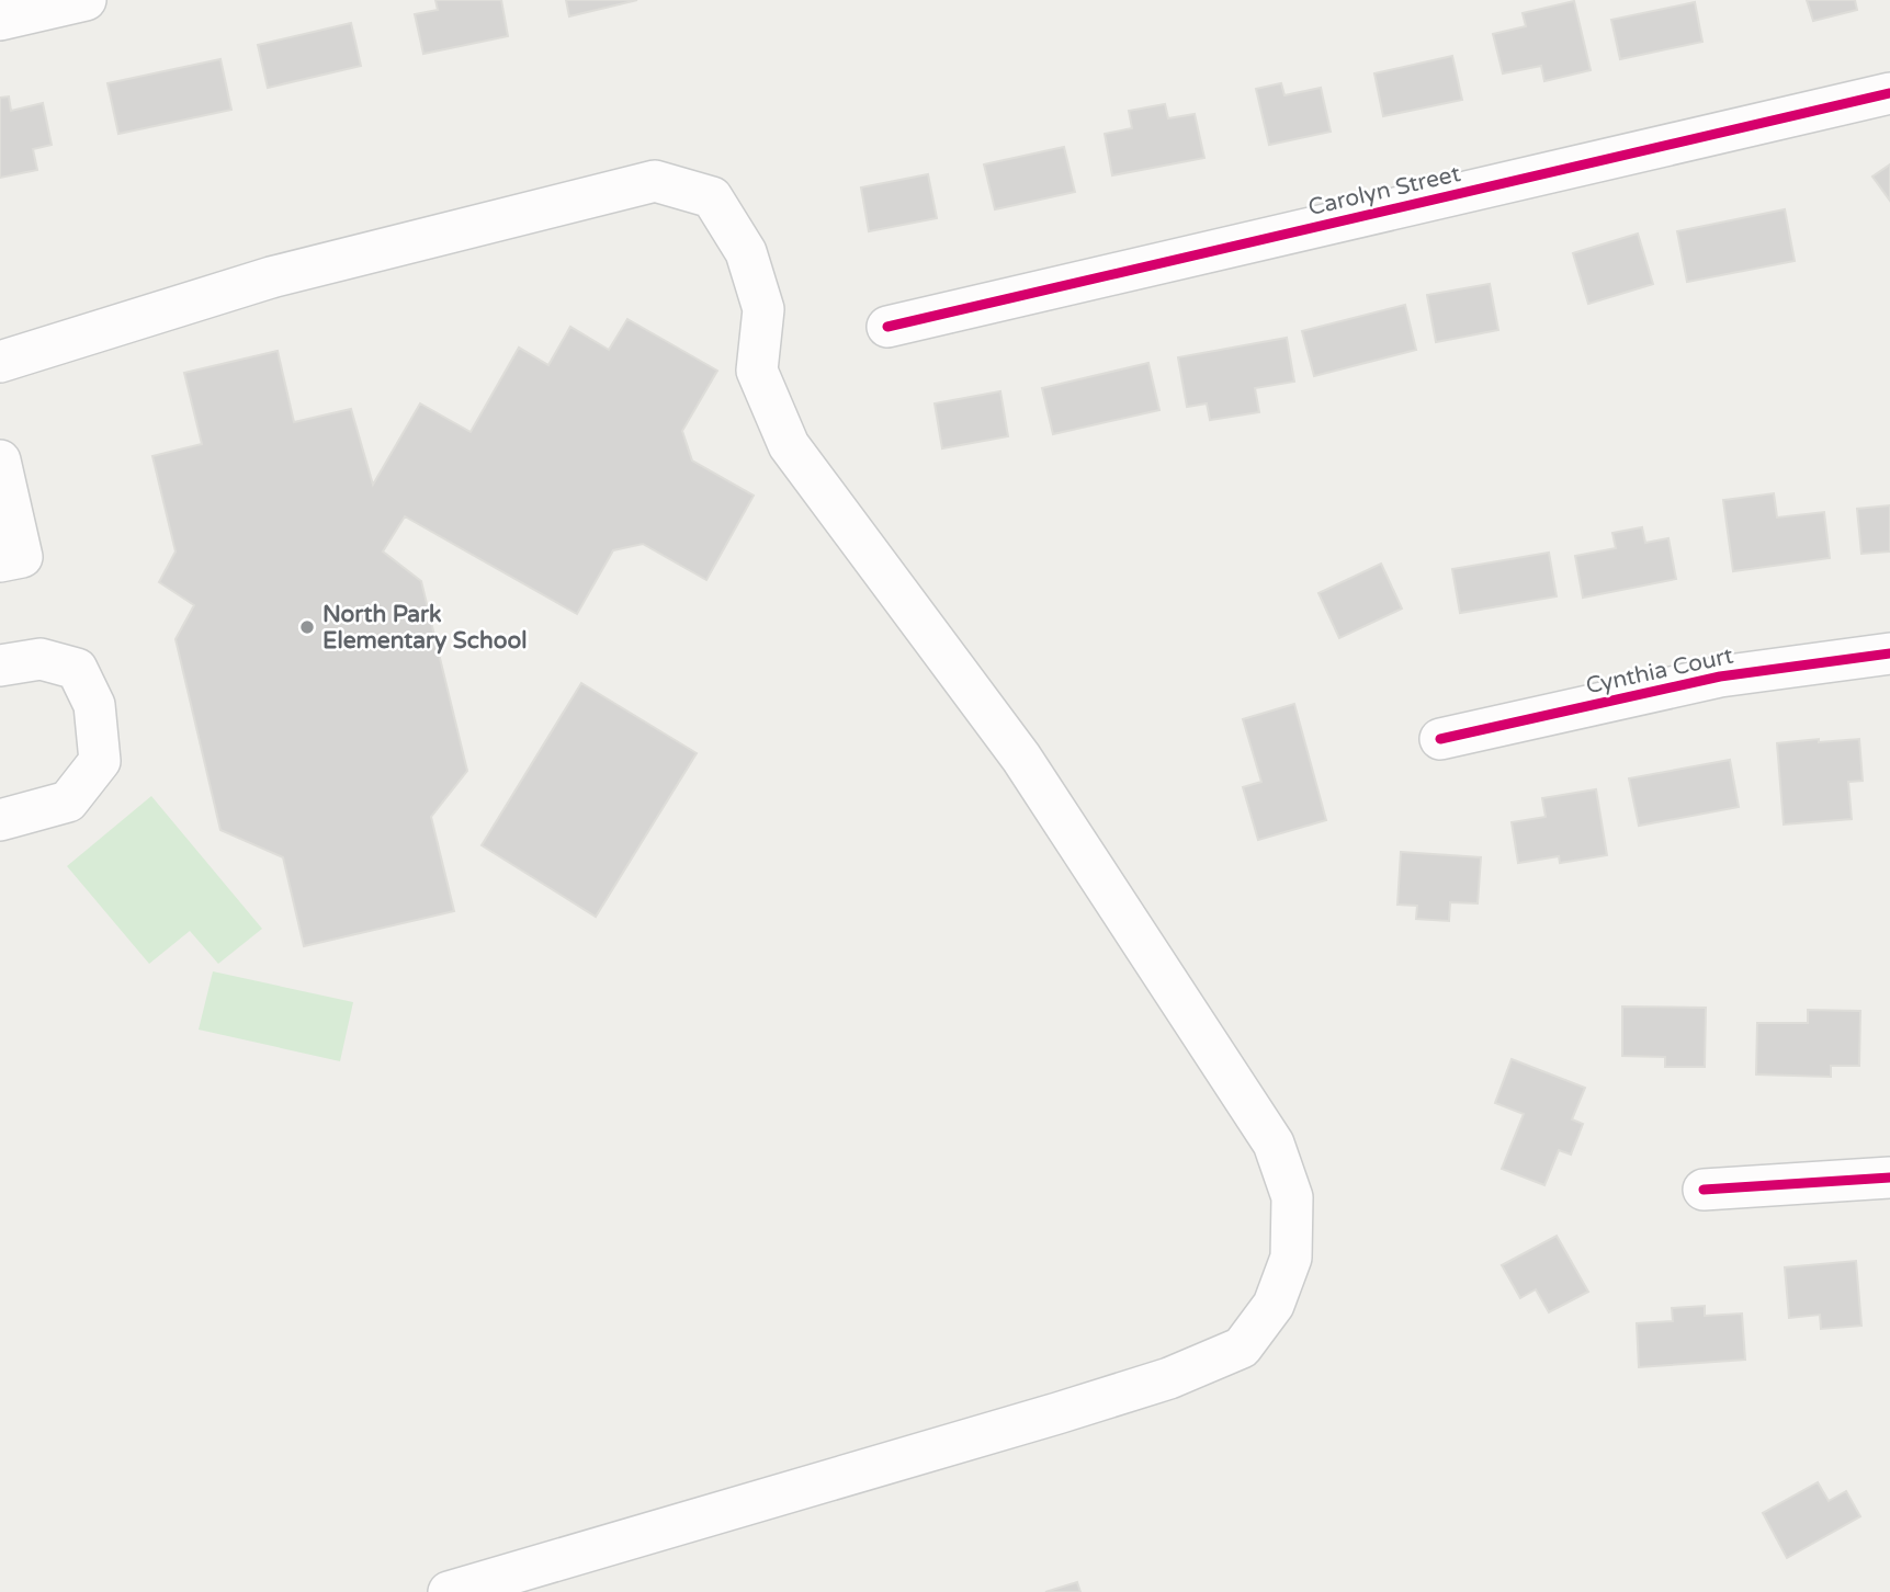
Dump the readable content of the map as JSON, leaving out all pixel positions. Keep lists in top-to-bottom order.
{
  "streets": {
    "street": ["Carolyn Street", "Cynthia Court"]
  },
  "places": ["North Park Elementary School"]
}
